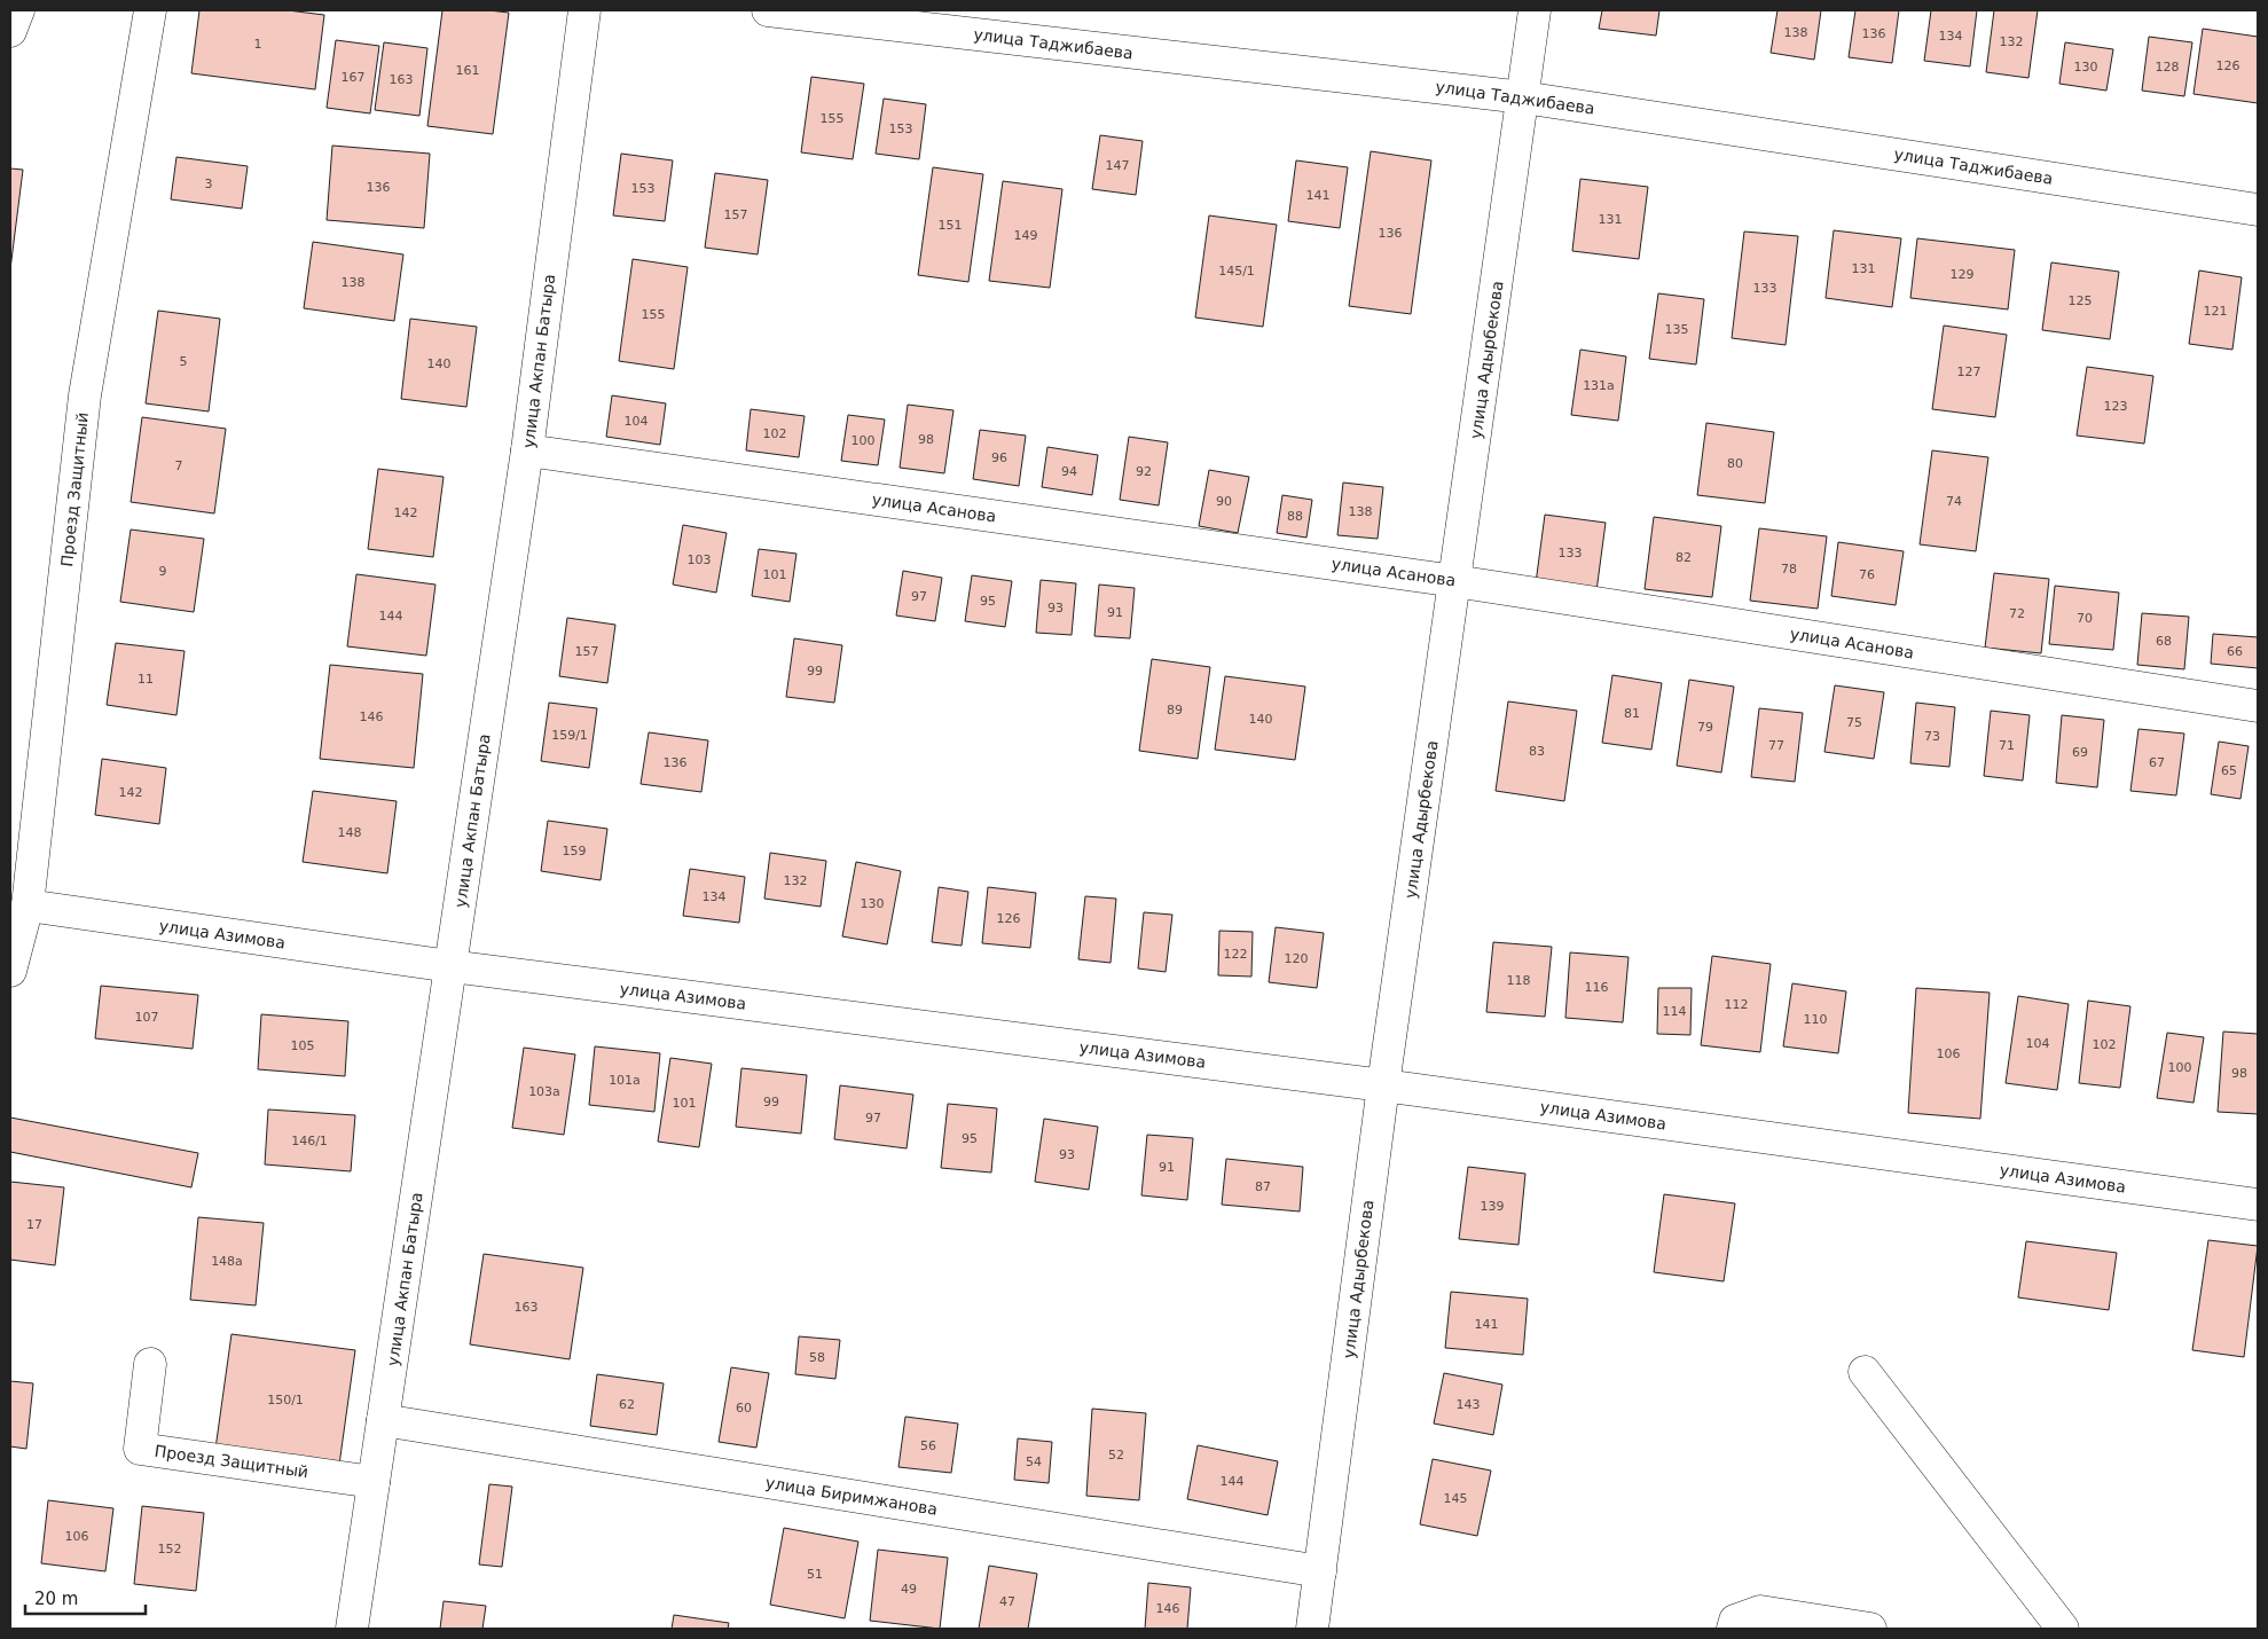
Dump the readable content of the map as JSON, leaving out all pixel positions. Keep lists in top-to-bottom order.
{
  "streets": {
    "street": [
      "улица Таджибаева",
      "улица Адырбекова",
      "улица Акпан Батыра",
      "Проезд Защитный",
      "улица Асанова",
      "улица Азимова",
      "улица Биримжанова"
    ]
  },
  "crossings": [
    ["улица Таджибаева", "улица Адырбекова"],
    ["улица Адырбекова", "улица Асанова"],
    ["улица Адырбекова", "улица Азимова"],
    ["улица Адырбекова", "улица Биримжанова"],
    ["улица Акпан Батыра", "Проезд Защитный"],
    ["улица Акпан Батыра", "улица Асанова"],
    ["улица Акпан Батыра", "улица Азимова"],
    ["улица Акпан Батыра", "улица Биримжанова"],
    ["Проезд Защитный", "улица Азимова"]
  ],
  "house_numbers": [
    "138",
    "136",
    "134",
    "132",
    "1",
    "126",
    "130",
    "128",
    "161",
    "167",
    "163",
    "155",
    "153",
    "147",
    "3",
    "136",
    "153",
    "141",
    "157",
    "131",
    "151",
    "136",
    "149",
    "131",
    "145/1",
    "129",
    "138",
    "133",
    "125",
    "121",
    "155",
    "135",
    "5",
    "140",
    "127",
    "131а",
    "123",
    "104",
    "102",
    "98",
    "100",
    "96",
    "80",
    "7",
    "94",
    "92",
    "90",
    "74",
    "138",
    "142",
    "88",
    "133",
    "82",
    "103",
    "78",
    "9",
    "101",
    "76",
    "97",
    "95",
    "93",
    "91",
    "72",
    "144",
    "70",
    "68",
    "157",
    "66",
    "99",
    "11",
    "89",
    "81",
    "146",
    "140",
    "75",
    "79",
    "159/1",
    "73",
    "77",
    "71",
    "83",
    "69",
    "136",
    "67",
    "65",
    "142",
    "148",
    "159",
    "132",
    "134",
    "130",
    "126",
    "122",
    "120",
    "118",
    "116",
    "112",
    "114",
    "107",
    "110",
    "104",
    "102",
    "105",
    "106",
    "100",
    "98",
    "101а",
    "103а",
    "99",
    "101",
    "97",
    "95",
    "146/1",
    "93",
    "91",
    "87",
    "139",
    "17",
    "148а",
    "163",
    "141",
    "58",
    "150/1",
    "62",
    "143",
    "60",
    "56",
    "52",
    "54",
    "144",
    "145",
    "106",
    "152",
    "51",
    "49",
    "47",
    "146"
  ],
  "scale_bar": "20 m"
}
